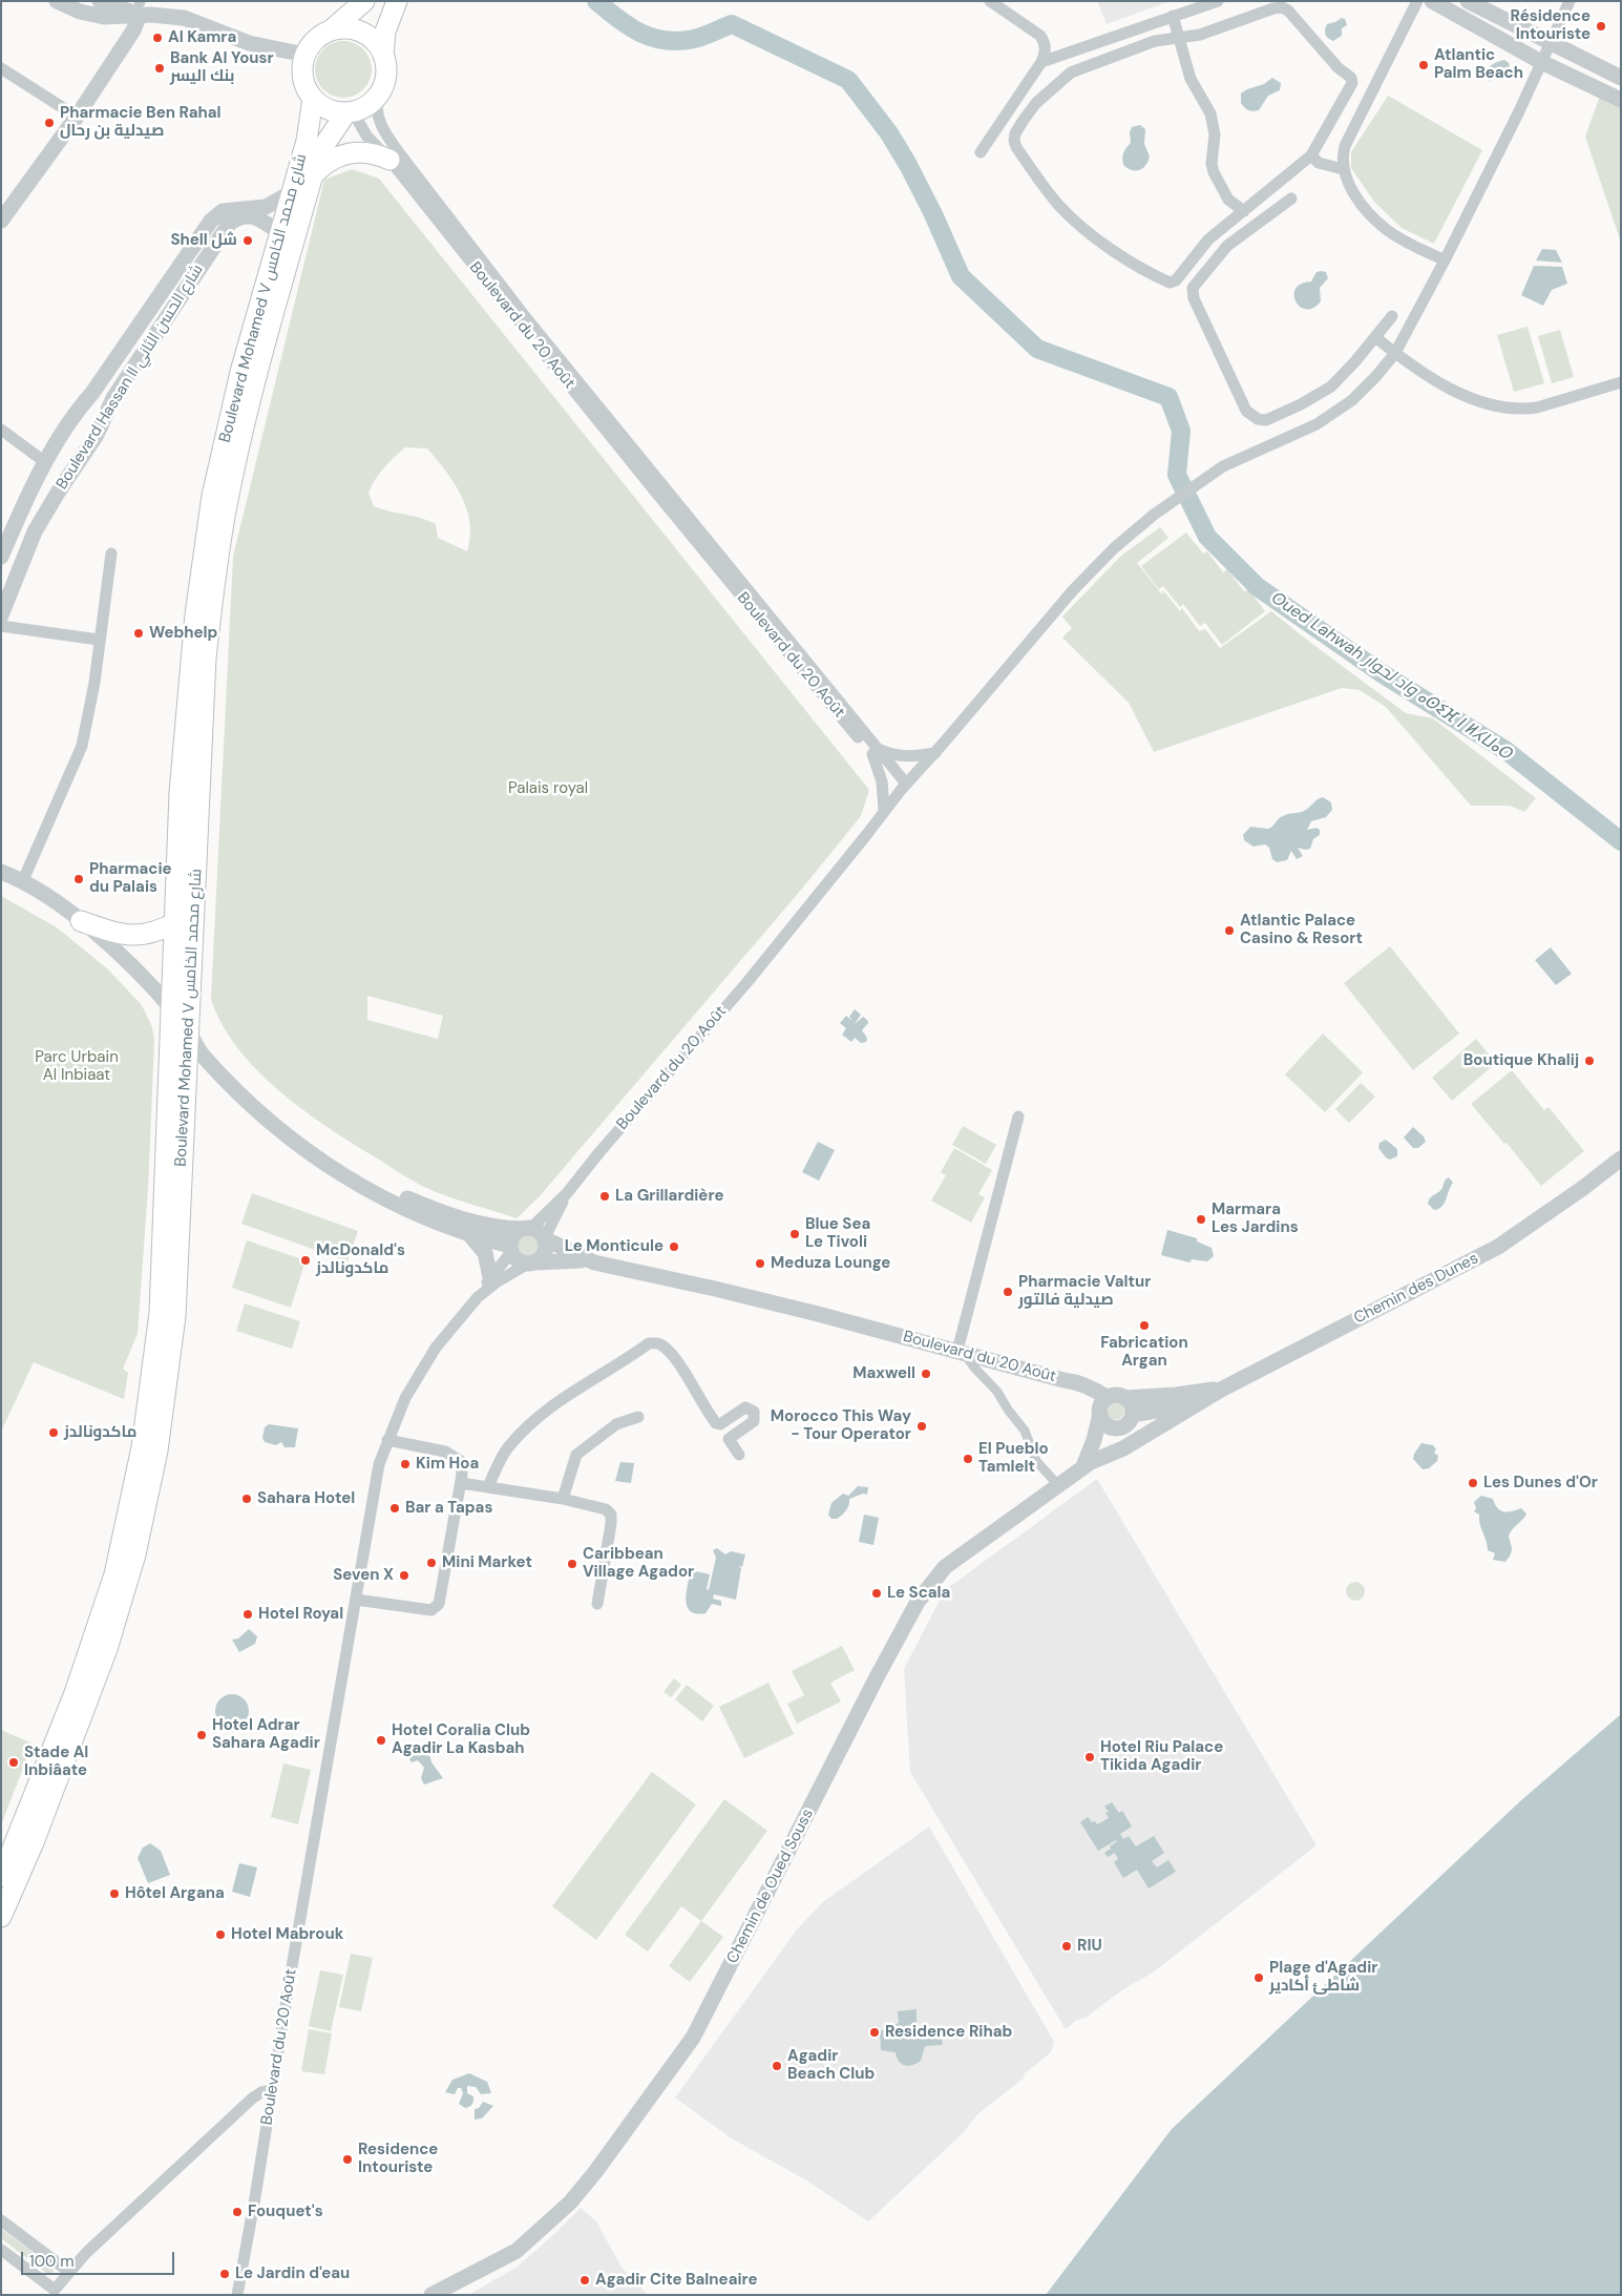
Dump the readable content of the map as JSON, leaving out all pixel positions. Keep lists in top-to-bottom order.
{
  "streets": {
    "main road": ["Boulevard Mohamed V شارع محمد الخامس"],
    "street": [
      "Boulevard du 20 Août",
      "Boulevard Hassan II شارع الحسن الثاني",
      "Chemin des Dunes",
      "Chemin de Oued Souss"
    ]
  },
  "crossings": [
    ["Boulevard Mohamed V شارع محمد الخامس", "Boulevard du 20 Août"],
    ["Boulevard Mohamed V شارع محمد الخامس", "Boulevard Hassan II شارع الحسن الثاني"],
    ["Boulevard du 20 Août", "Chemin des Dunes"],
    ["Boulevard du 20 Août", "Chemin de Oued Souss"],
    ["Chemin des Dunes", "Chemin de Oued Souss"]
  ],
  "water": ["Oued Lahwah واد لحوار ⴰⵙⵉⴼ ⵏ ⵍⵃⵡⴰⵔ"],
  "parks": ["Palais royal", "Parc Urbain Al Inbiaat"],
  "places": [
    "Résidence Intouriste",
    "Al Kamra",
    "Atlantic Palm Beach",
    "Bank Al Yousr بنك اليسر",
    "Pharmacie Ben Rahal صيدلية بن رحال",
    "Shell شل",
    "Webhelp",
    "Pharmacie du Palais",
    "Atlantic Palace Casino & Resort",
    "Boutique Khalij",
    "La Grillardière",
    "Marmara Les Jardins",
    "Blue Sea Le Tivoli",
    "Le Monticule",
    "McDonald's ماكدونالدز",
    "Meduza Lounge",
    "Pharmacie Valtur صيدلية فالتور",
    "Fabrication Argan",
    "Maxwell",
    "Morocco This Way - Tour Operator",
    "ماكدونالدز",
    "El Pueblo Tamlelt",
    "Kim Hoa",
    "Les Dunes d'Or",
    "Sahara Hotel",
    "Bar a Tapas",
    "Mini Market",
    "Caribbean Village Agador",
    "Seven X",
    "Le Scala",
    "Hotel Royal",
    "Hotel Adrar Sahara Agadir",
    "Hotel Coralia Club Agadir La Kasbah",
    "Hotel Riu Palace Tikida Agadir",
    "Stade Al Inbiâate",
    "Hôtel Argana",
    "Hotel Mabrouk",
    "RIU",
    "Plage d'Agadir شاطئ أكادير",
    "Residence Rihab",
    "Agadir Beach Club",
    "Residence Intouriste",
    "Fouquet's",
    "Le Jardin d'eau",
    "Agadir Cite Balneaire"
  ],
  "scale_bar": "100 m"
}
